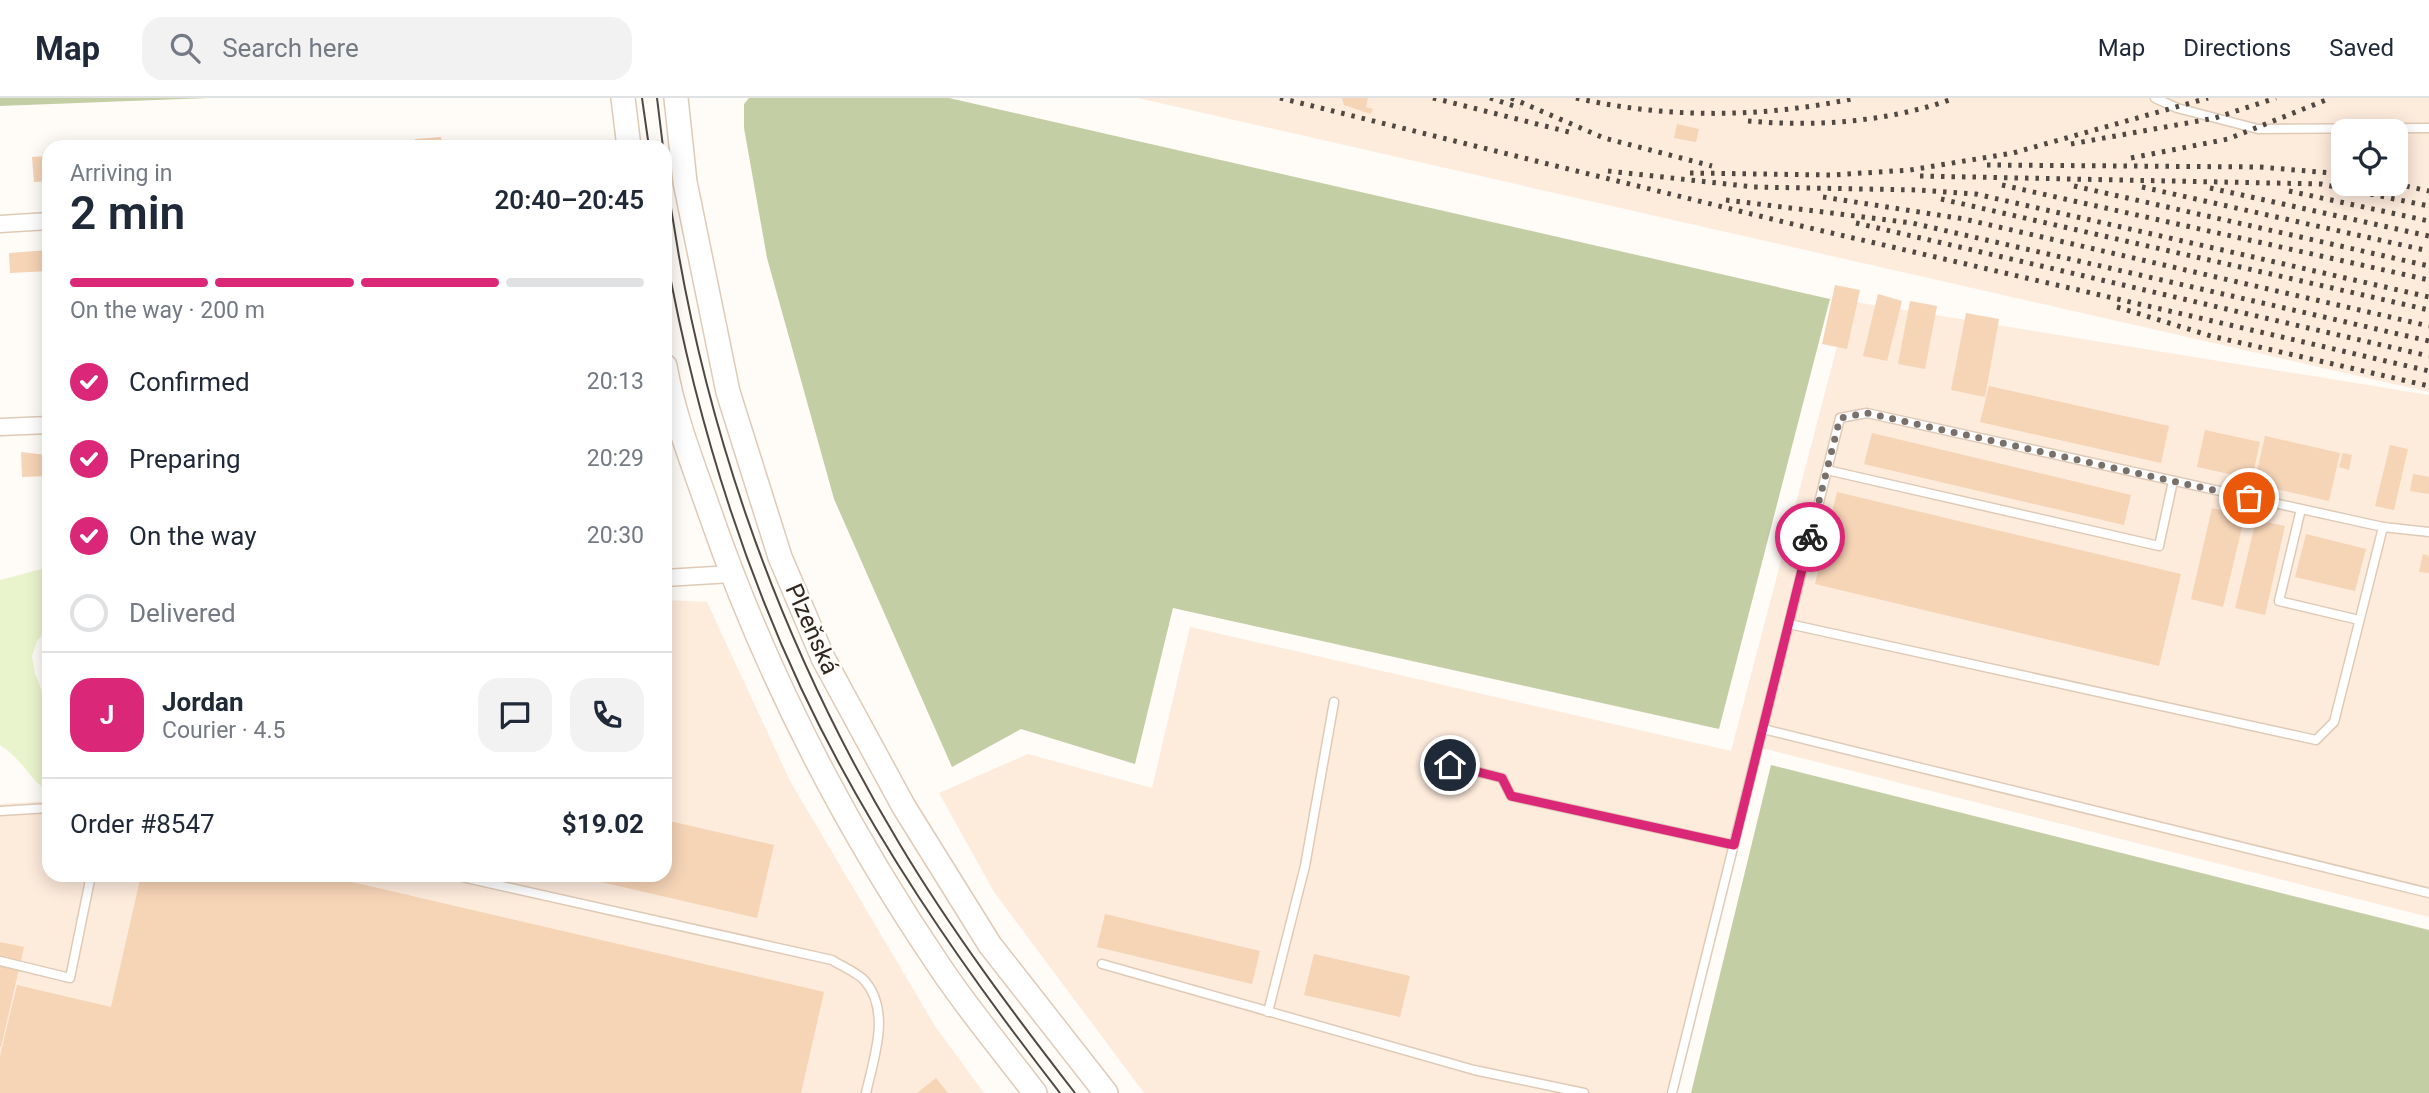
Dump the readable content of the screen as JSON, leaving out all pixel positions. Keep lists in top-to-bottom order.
{
  "streets": {
    "main road": ["Plzeňská"]
  },
  "page": {
    "header": "Map",
    "search": "Search here",
    "nav": ["Map", "Directions", "Saved"],
    "heading": ["2 min", "Arriving in", "20:40–20:45"],
    "panel": [
      "Jordan",
      "Courier · 4.5",
      "Order #8547",
      "$19.02"
    ],
    "bar": "On the way · 200 m",
    "list": [
      ["Confirmed", "20:13"],
      ["Preparing", "20:29"],
      ["On the way", "20:30"],
      "Delivered"
    ],
    "round": "J"
  }
}
